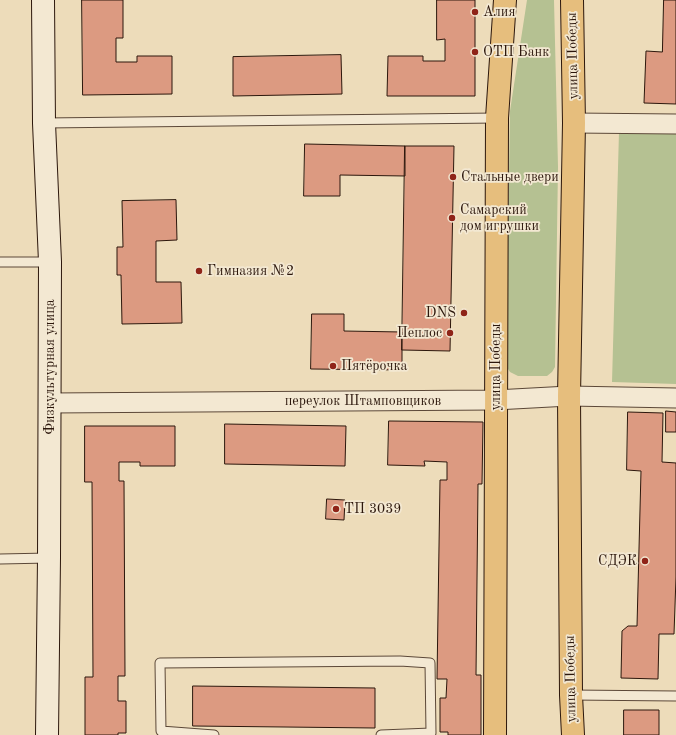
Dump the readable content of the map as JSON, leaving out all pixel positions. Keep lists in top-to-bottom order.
{
  "streets": {
    "main road": ["улица Победы"],
    "street": ["Физкультурная улица", "переулок Штамповщиков"]
  },
  "crossings": [
    ["улица Победы", "переулок Штамповщиков"],
    ["Физкультурная улица", "переулок Штамповщиков"]
  ],
  "places": [
    "Алия",
    "ОТП Банк",
    "Стальные двери",
    "Самарский дом игрушки",
    "Гимназия №2",
    "DNS",
    "Пеплос",
    "Пятёрочка",
    "ТП 3039",
    "СДЭК"
  ]
}
